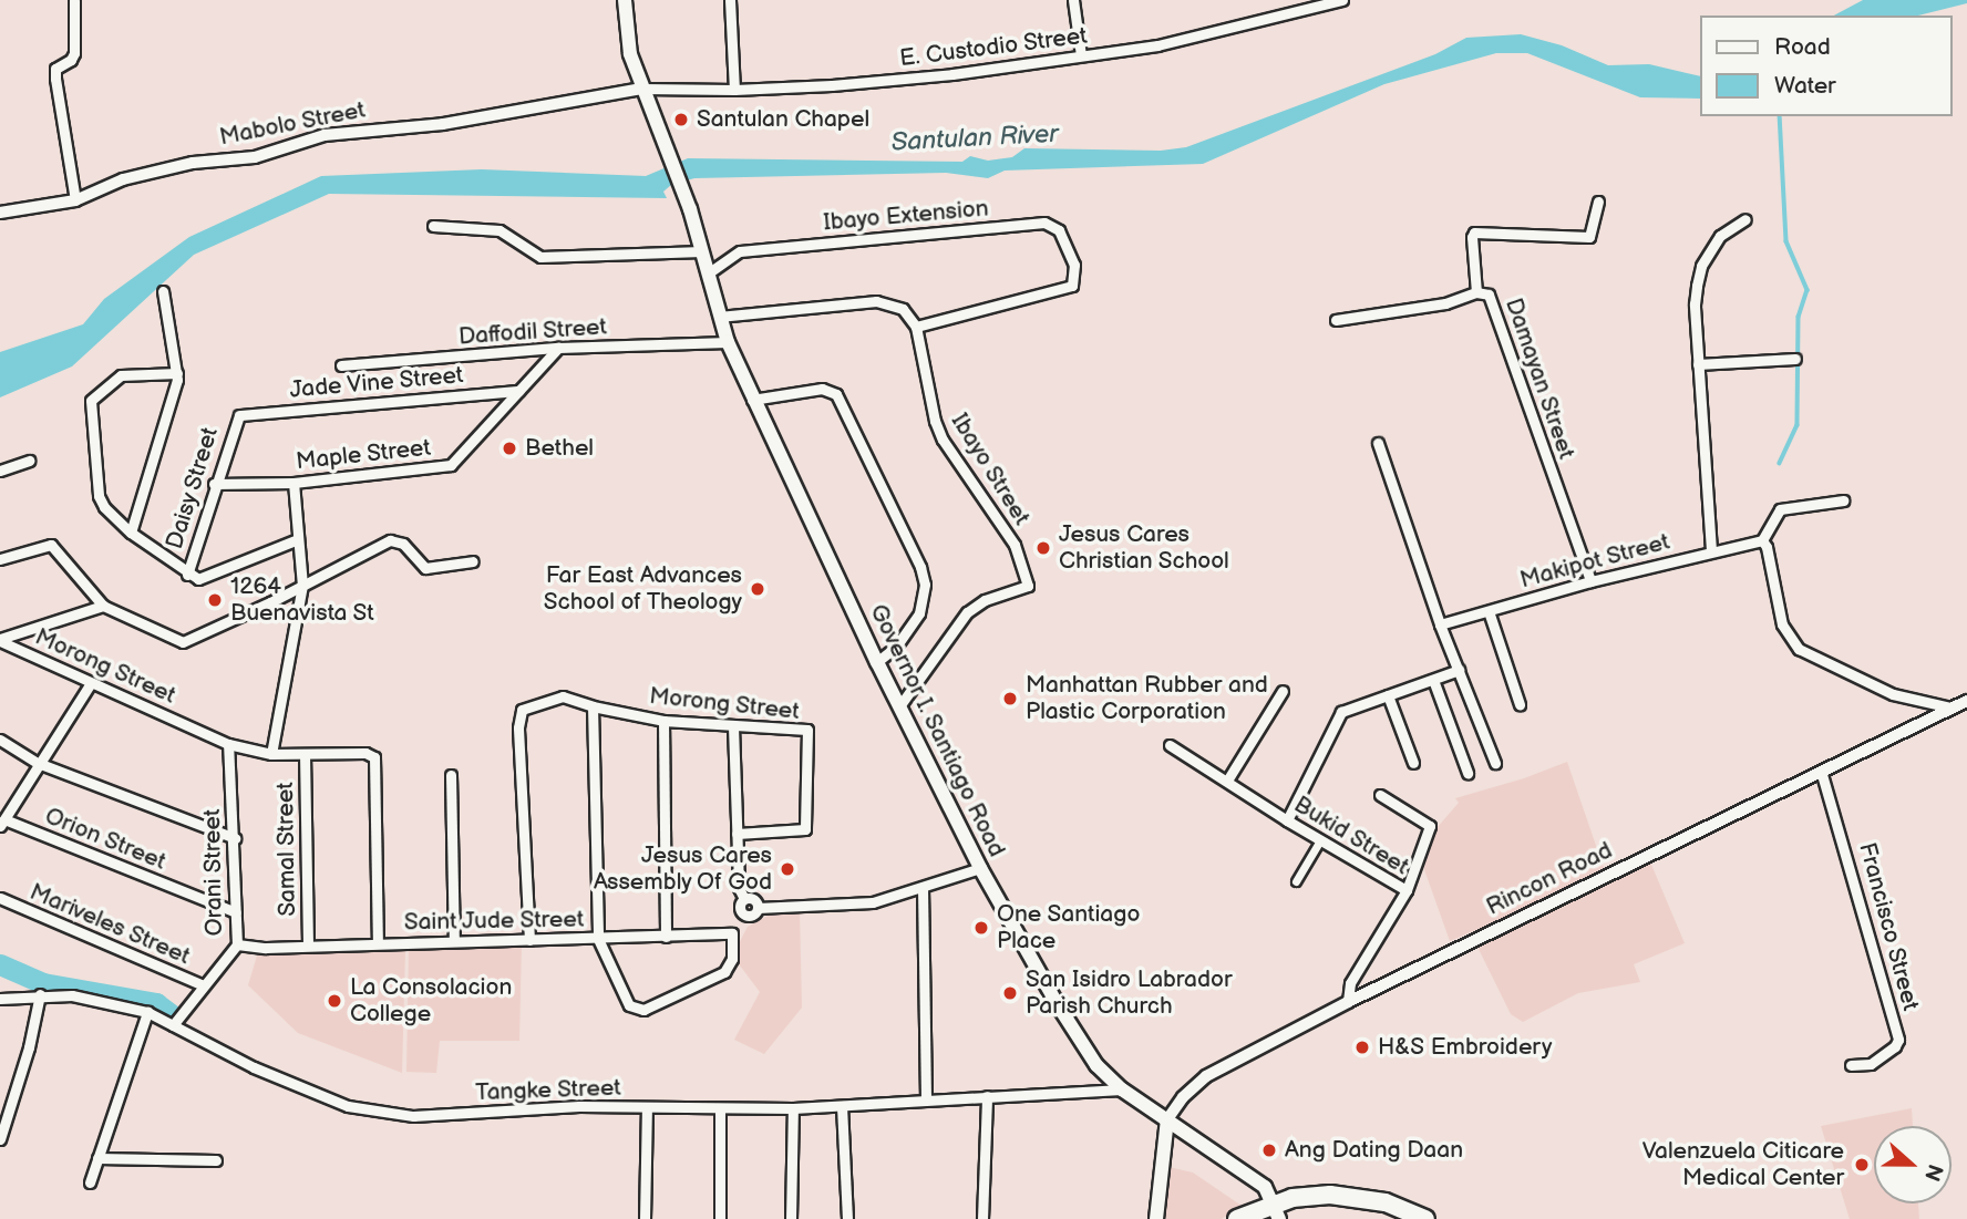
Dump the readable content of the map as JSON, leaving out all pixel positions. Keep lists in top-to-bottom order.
{
  "streets": {
    "main road": ["Governor I. Santiago Road"],
    "street": [
      "E. Custodio Street",
      "Mabolo Street",
      "Ibayo Extension",
      "Daffodil Street",
      "Damayan Street",
      "Jade Vine Street",
      "Maple Street",
      "Ibayo Street",
      "Daisy Street",
      "Makipot Street",
      "Morong Street",
      "Bukid Street",
      "Orion Street",
      "Samal Street",
      "Orani Street",
      "Rincon Road",
      "Saint Jude Street",
      "Mariveles Street",
      "Francisco Street",
      "Tangke Street"
    ]
  },
  "crossings": [
    ["E. Custodio Street", "Mabolo Street"],
    ["E. Custodio Street", "Governor I. Santiago Road"],
    ["Mabolo Street", "Governor I. Santiago Road"],
    ["Ibayo Extension", "Ibayo Street"],
    ["Ibayo Extension", "Governor I. Santiago Road"],
    ["Daffodil Street", "Maple Street"],
    ["Daffodil Street", "Governor I. Santiago Road"],
    ["Damayan Street", "Makipot Street"],
    ["Jade Vine Street", "Maple Street"],
    ["Jade Vine Street", "Daisy Street"],
    ["Maple Street", "Daisy Street"],
    ["Ibayo Street", "Governor I. Santiago Road"],
    ["Morong Street", "Samal Street"],
    ["Morong Street", "Orani Street"],
    ["Morong Street", "Saint Jude Street"],
    ["Governor I. Santiago Road", "Rincon Road"],
    ["Governor I. Santiago Road", "Tangke Street"],
    ["Bukid Street", "Rincon Road"],
    ["Orion Street", "Orani Street"],
    ["Samal Street", "Saint Jude Street"],
    ["Orani Street", "Saint Jude Street"],
    ["Orani Street", "Mariveles Street"],
    ["Orani Street", "Tangke Street"],
    ["Rincon Road", "Francisco Street"]
  ],
  "water": ["Santulan River"],
  "places": [
    "Santulan Chapel",
    "Bethel",
    "Jesus Cares Christian School",
    "Far East Advances School of Theology",
    "1264 Buenavista St",
    "Manhattan Rubber and Plastic Corporation",
    "Jesus Cares Assembly Of God",
    "One Santiago Place",
    "San Isidro Labrador Parish Church",
    "La Consolacion College",
    "H&S Embroidery",
    "Ang Dating Daan",
    "Valenzuela Citicare Medical Center"
  ],
  "legend": ["Road", "Water"],
  "north": "right"
}
